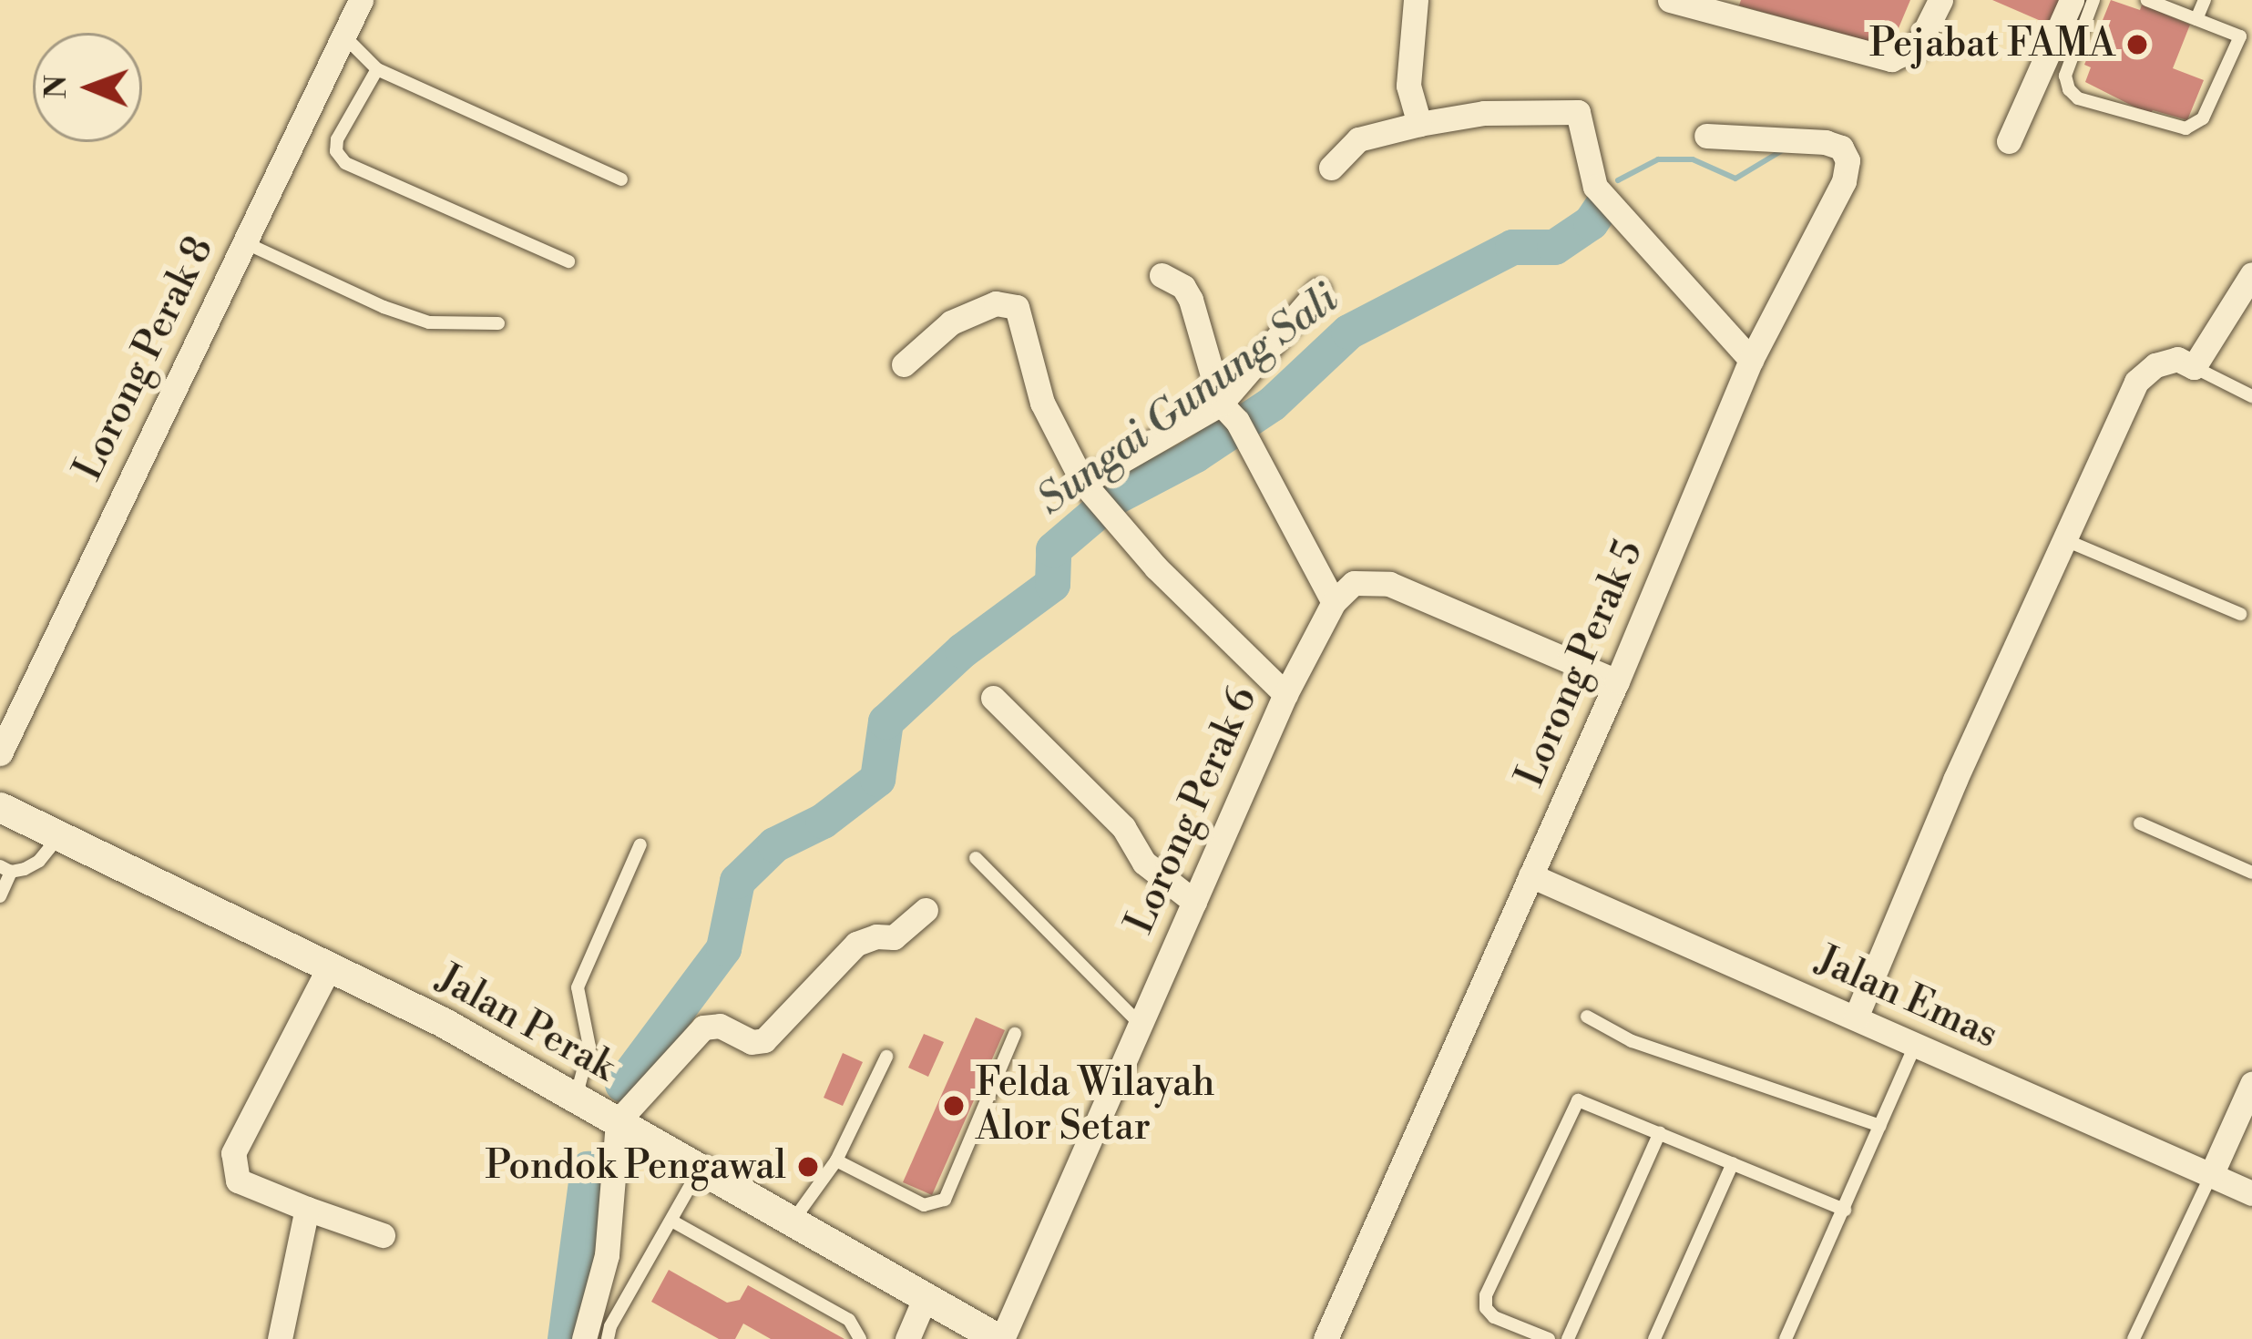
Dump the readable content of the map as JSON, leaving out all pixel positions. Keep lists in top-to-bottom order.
{
  "streets": {
    "street": [
      "Lorong Perak 8",
      "Lorong Perak 5",
      "Lorong Perak 6",
      "Jalan Emas",
      "Jalan Perak"
    ]
  },
  "crossings": [
    ["Lorong Perak 5", "Jalan Emas"],
    ["Lorong Perak 6", "Jalan Perak"]
  ],
  "water": ["Sungai Gunung Sali"],
  "places": ["Pejabat FAMA", "Felda Wilayah Alor Setar", "Pondok Pengawal"],
  "north": "left"
}
